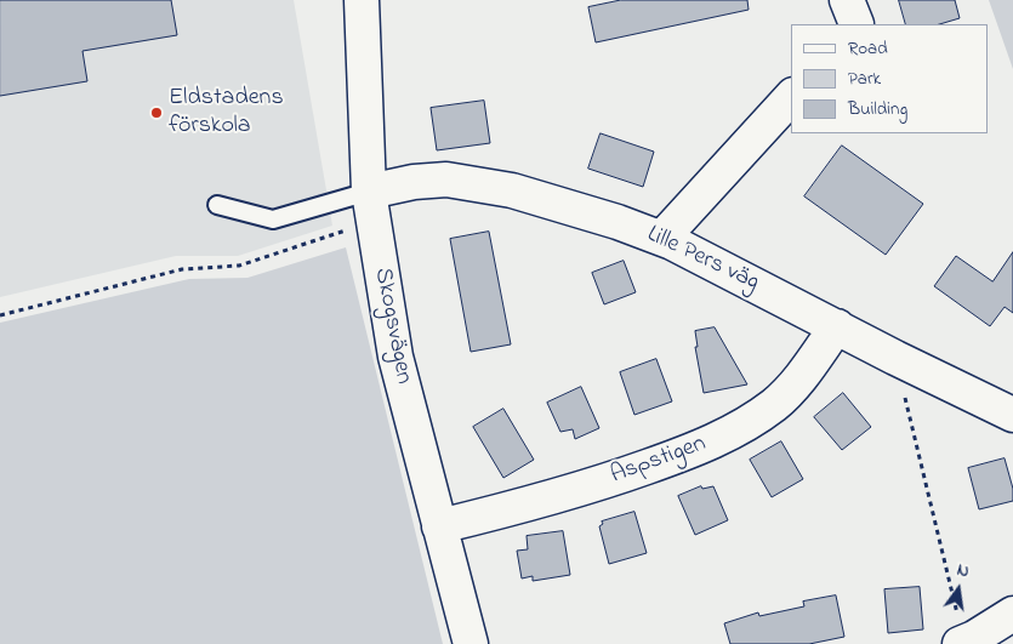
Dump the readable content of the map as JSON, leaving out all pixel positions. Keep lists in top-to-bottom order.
{
  "streets": {
    "street": ["Lille Pers väg", "Skogsvägen", "Aspstigen"]
  },
  "crossings": [
    ["Lille Pers väg", "Skogsvägen"],
    ["Lille Pers väg", "Aspstigen"],
    ["Skogsvägen", "Aspstigen"]
  ],
  "places": ["Eldstadens förskola"],
  "legend": ["Road", "Park", "Building"],
  "north": "top"
}
